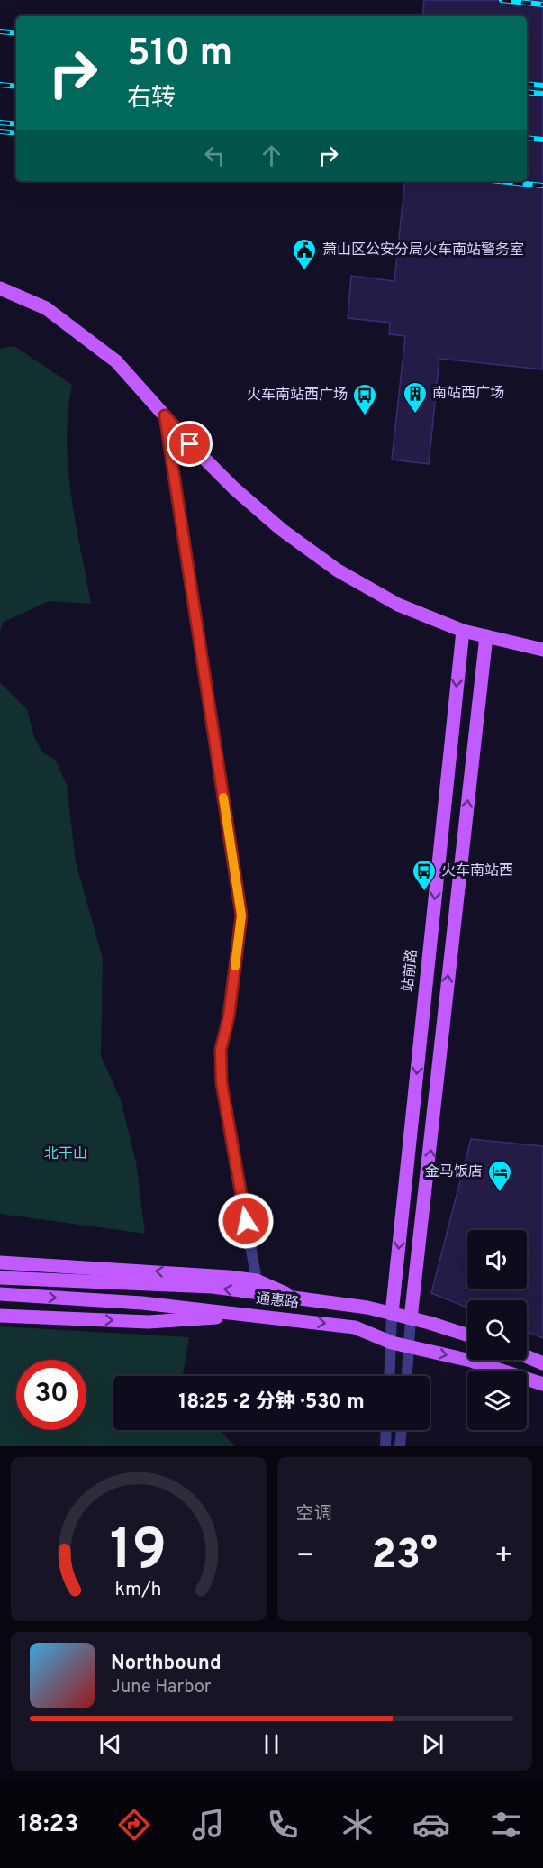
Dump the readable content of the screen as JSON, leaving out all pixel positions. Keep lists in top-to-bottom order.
{
  "streets": {
    "main road": ["站前路", "通惠路"]
  },
  "crossings": [
    ["站前路", "通惠路"]
  ],
  "parks": ["北干山"],
  "places": {
    "public building": ["萧山区公安分局火车南站警务室"],
    "building": ["南站西广场"],
    "bus stop": ["火车南站西广场", "火车南站西"],
    "hotel": ["金马饭店"]
  },
  "page": {
    "turn": ["510 m", "右转"],
    "limit": "30",
    "trip": "18:25 · 2 分钟 · 530 m",
    "tile": "空调",
    "heat": ["−", "23°", "+"],
    "song": ["Northbound", "June Harbor"],
    "tabs": "18:23",
    "gauge": ["19", "km/h"]
  }
}
